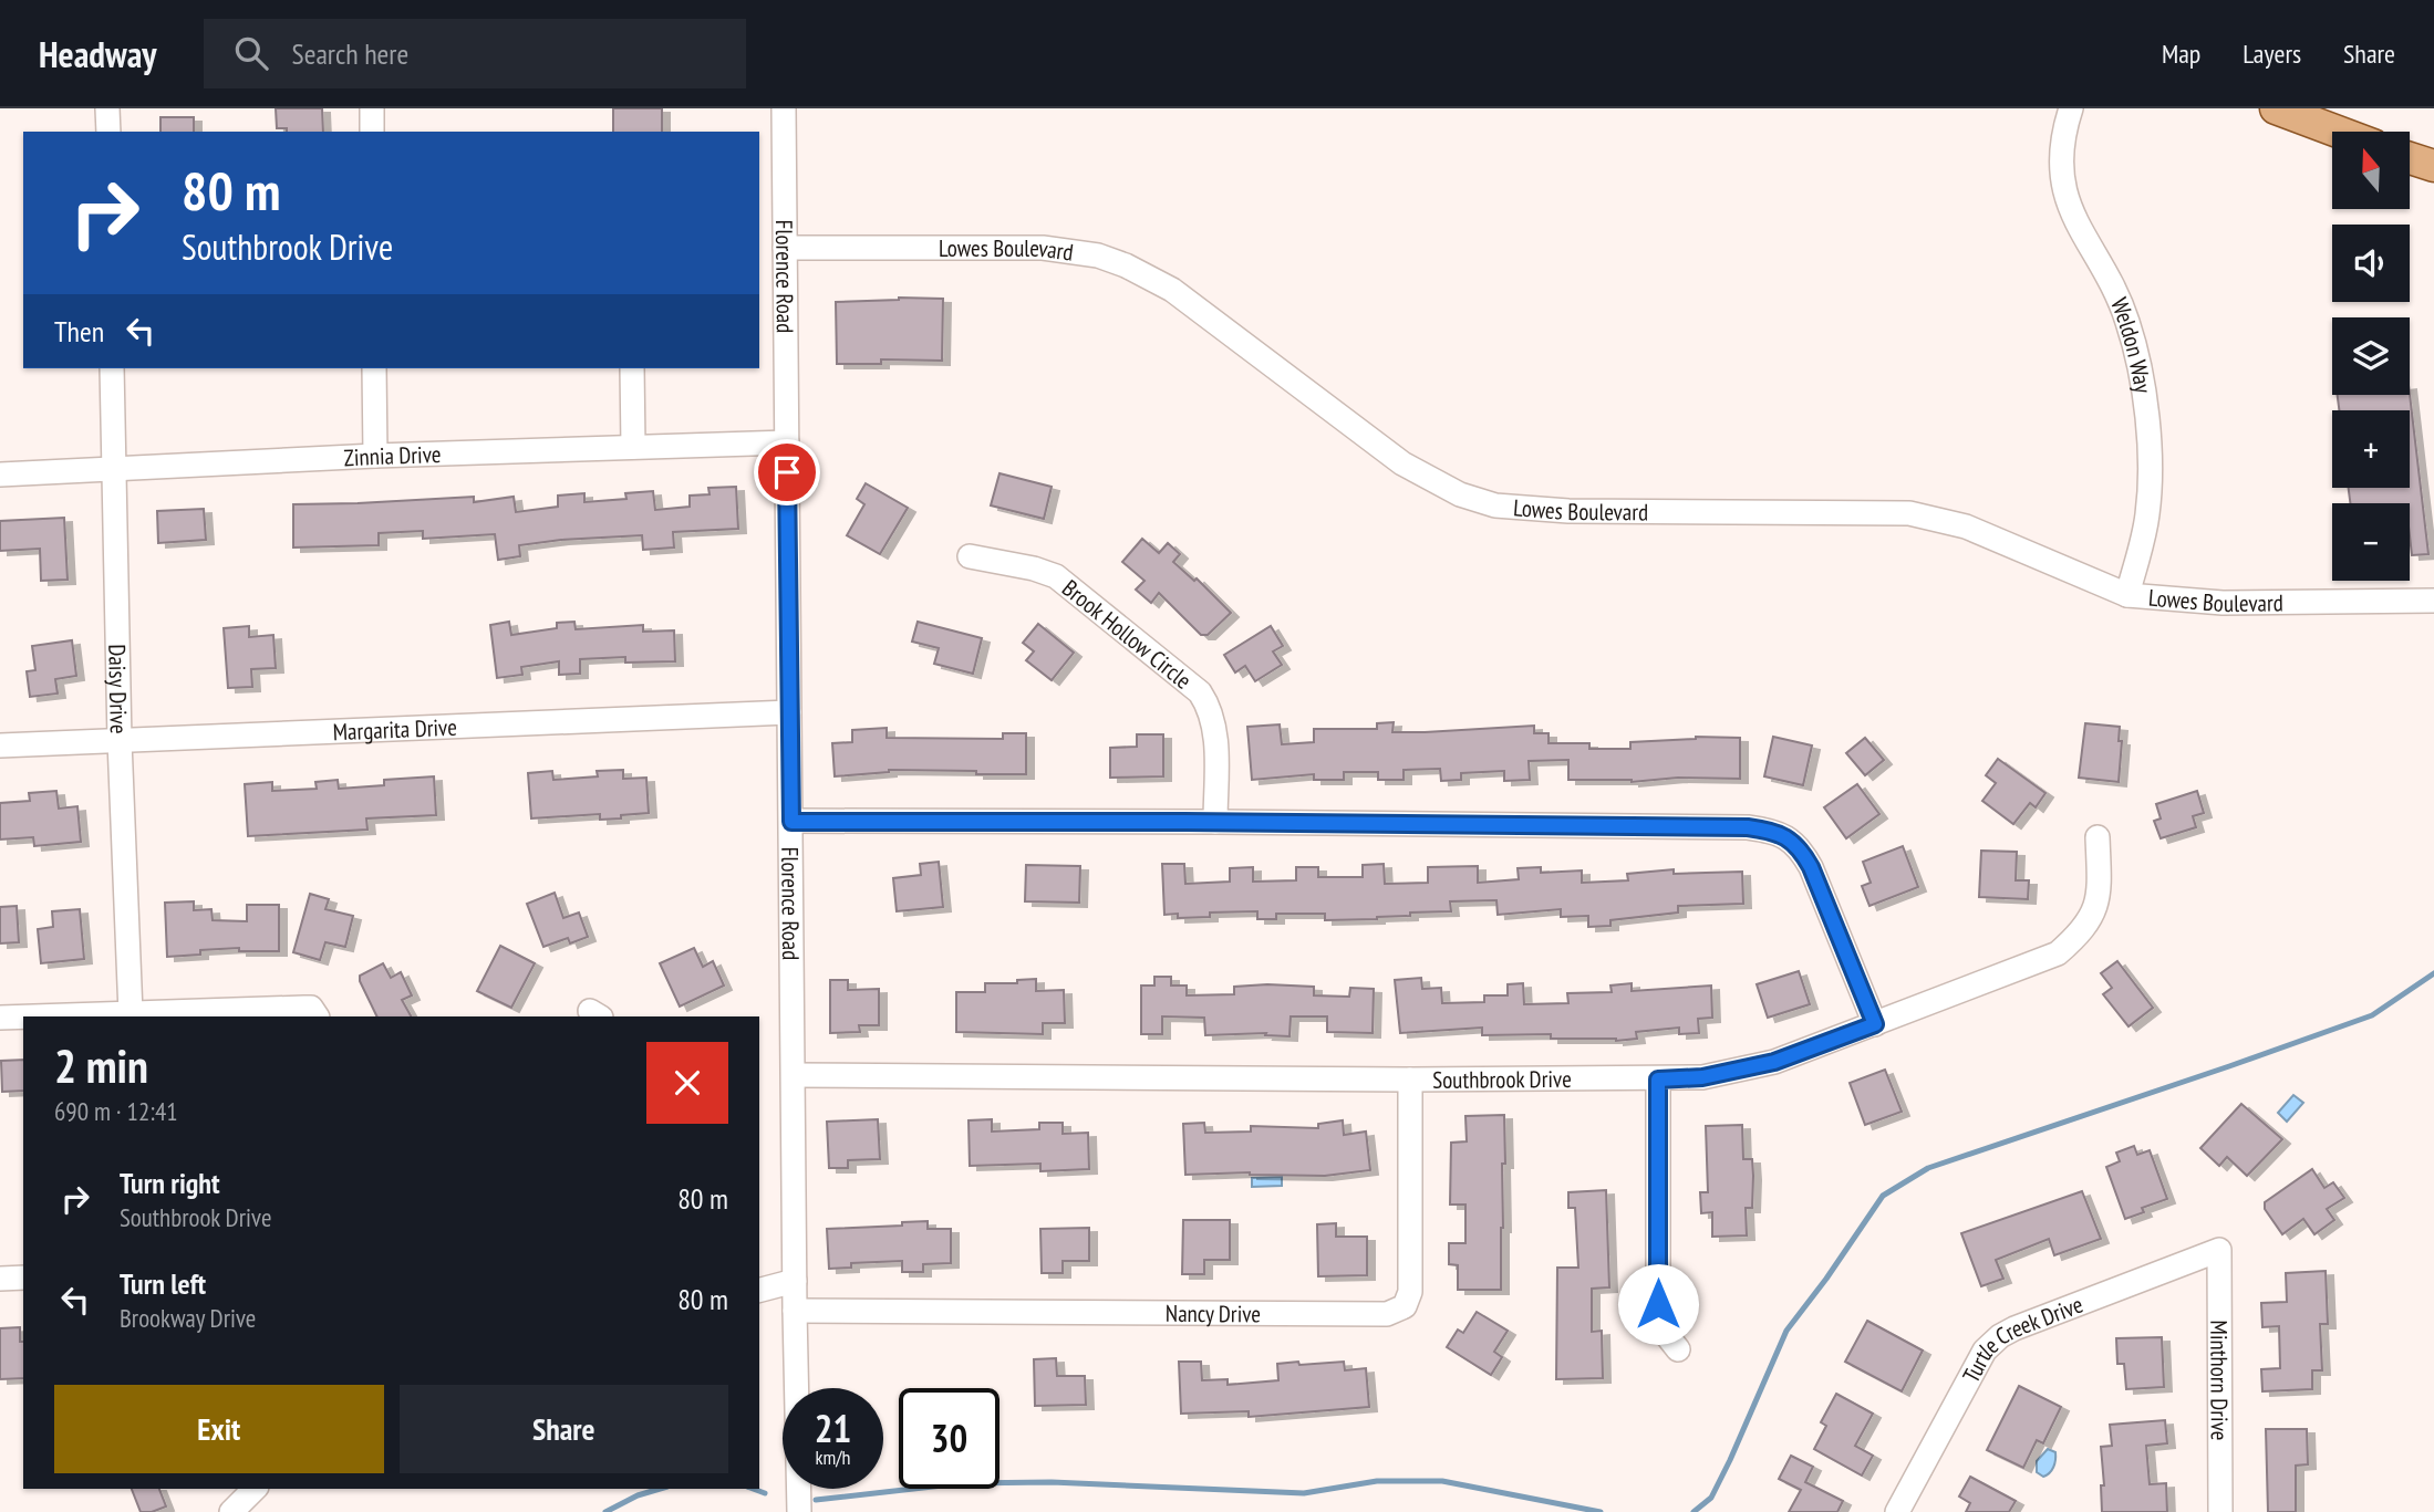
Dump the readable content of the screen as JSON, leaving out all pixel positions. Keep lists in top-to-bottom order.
{
  "streets": {
    "street": [
      "Lowes Boulevard",
      "Florence Road",
      "Weldon Way",
      "Zinnia Drive",
      "Brook Hollow Circle",
      "Daisy Drive",
      "Margarita Drive",
      "Southbrook Drive",
      "Nancy Drive",
      "Turtle Creek Drive",
      "Minthorn Drive"
    ]
  },
  "crossings": [
    ["Lowes Boulevard", "Florence Road"],
    ["Lowes Boulevard", "Weldon Way"],
    ["Florence Road", "Zinnia Drive"],
    ["Florence Road", "Margarita Drive"],
    ["Florence Road", "Southbrook Drive"],
    ["Florence Road", "Nancy Drive"],
    ["Zinnia Drive", "Daisy Drive"],
    ["Daisy Drive", "Margarita Drive"],
    ["Southbrook Drive", "Nancy Drive"],
    ["Turtle Creek Drive", "Minthorn Drive"]
  ],
  "north": "top",
  "page": {
    "header": "Headway",
    "search": "Search here",
    "nav": ["Map", "Layers", "Share"],
    "map_buttons": ["+", "−"],
    "turn": ["80 m", "Southbrook Drive"],
    "then": "Then",
    "heading": ["2 min", "690 m · 12:41"],
    "list": [
      {
        "name": "Turn right",
        "note": "Southbrook Drive",
        "value": "80 m"
      },
      {
        "name": "Turn left",
        "note": "Brookway Drive",
        "value": "80 m"
      }
    ],
    "buttons": ["Exit", "Share"],
    "speed": "21 km/h",
    "limit": "30"
  }
}
